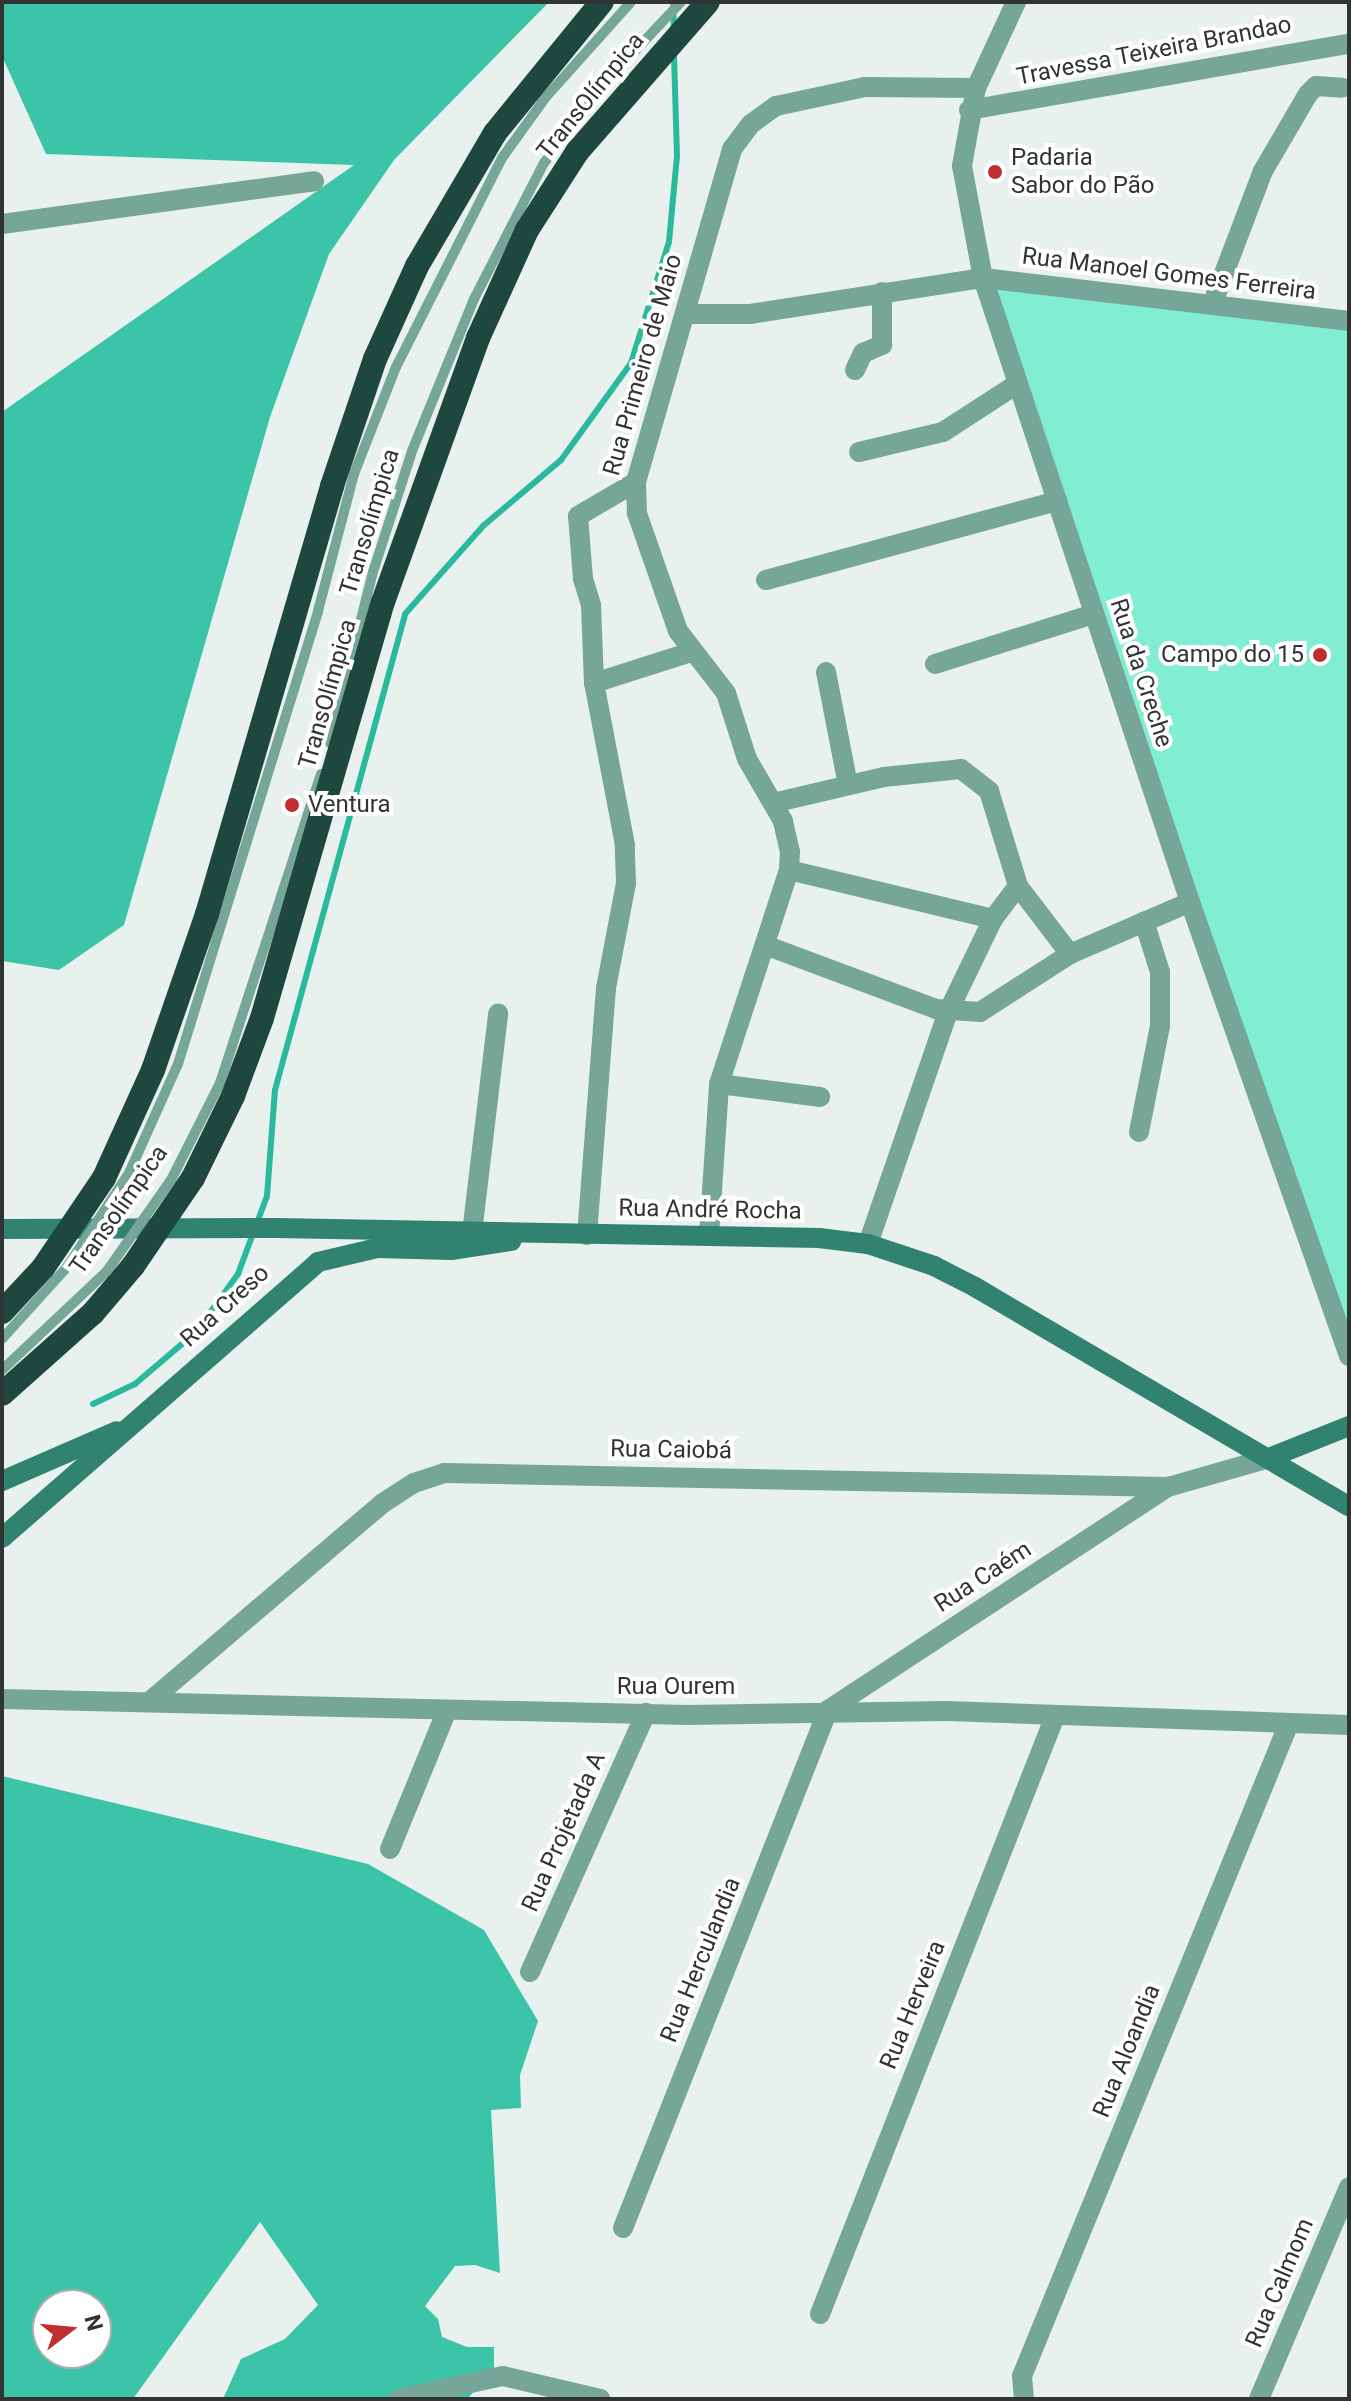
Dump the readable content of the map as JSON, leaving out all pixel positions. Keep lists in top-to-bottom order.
{
  "streets": {
    "highway": ["TransOlímpica"],
    "main road": ["Rua André Rocha", "Rua Creso"],
    "street": [
      "Travessa Teixeira Brandao",
      "Rua Manoel Gomes Ferreira",
      "Rua Primeiro de Maio",
      "Rua da Creche",
      "Rua Caiobá",
      "Rua Caém",
      "Rua Ourem",
      "Rua Projetada A",
      "Rua Herculandia",
      "Rua Herveira",
      "Rua Aloandia",
      "Rua Calmom"
    ],
    "lane": ["Transolímpica"]
  },
  "crossings": [
    ["Travessa Teixeira Brandao", "Rua da Creche"],
    ["TransOlímpica", "Transolímpica"],
    ["Rua Manoel Gomes Ferreira", "Rua Primeiro de Maio"],
    ["Rua Manoel Gomes Ferreira", "Rua da Creche"],
    ["Rua Primeiro de Maio", "Rua da Creche"],
    ["Rua Primeiro de Maio", "Rua André Rocha"],
    ["Rua André Rocha", "Rua Creso"],
    ["Rua André Rocha", "Rua Caiobá"],
    ["Rua Caiobá", "Rua Caém"],
    ["Rua Caiobá", "Rua Ourem"],
    ["Rua Caém", "Rua Ourem"],
    ["Rua Caém", "Rua Herculandia"],
    ["Rua Ourem", "Rua Projetada A"],
    ["Rua Ourem", "Rua Herculandia"],
    ["Rua Ourem", "Rua Herveira"],
    ["Rua Ourem", "Rua Aloandia"]
  ],
  "places": ["Padaria Sabor do Pão", "Campo do 15", "Ventura"],
  "north": "right"
}
